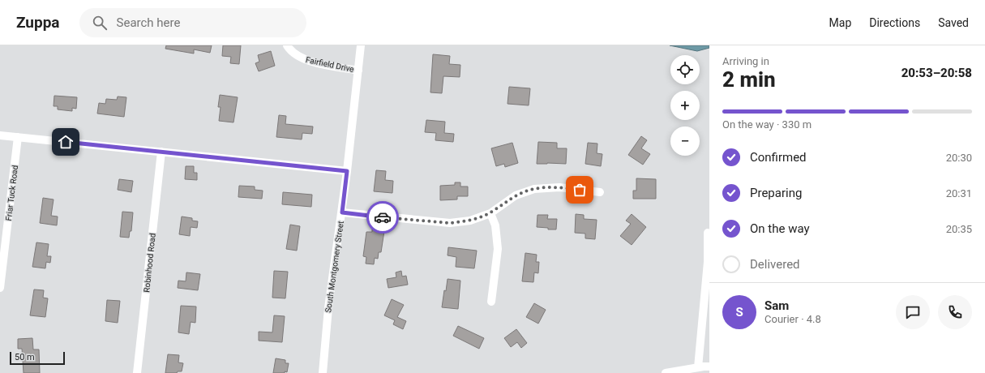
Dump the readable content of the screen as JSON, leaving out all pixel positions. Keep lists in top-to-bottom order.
{
  "streets": {
    "street": [
      "Fairfield Drive",
      "Friar Tuck Road",
      "Robinhood Road",
      "South Montgomery Street"
    ]
  },
  "crossings": [
    ["Fairfield Drive", "South Montgomery Street"]
  ],
  "scale_bar": "50 m",
  "page": {
    "header": "Zuppa",
    "search": "Search here",
    "nav": ["Map", "Directions", "Saved"],
    "heading": ["2 min", "Arriving in", "20:53–20:58"],
    "panel": ["Sam", "Courier · 4.8"],
    "map_buttons": ["+", "−"],
    "bar": "On the way · 330 m",
    "list": [
      ["Confirmed", "20:30"],
      ["Preparing", "20:31"],
      ["On the way", "20:35"],
      "Delivered"
    ],
    "round": "S",
    "scale": "50 m"
  }
}
